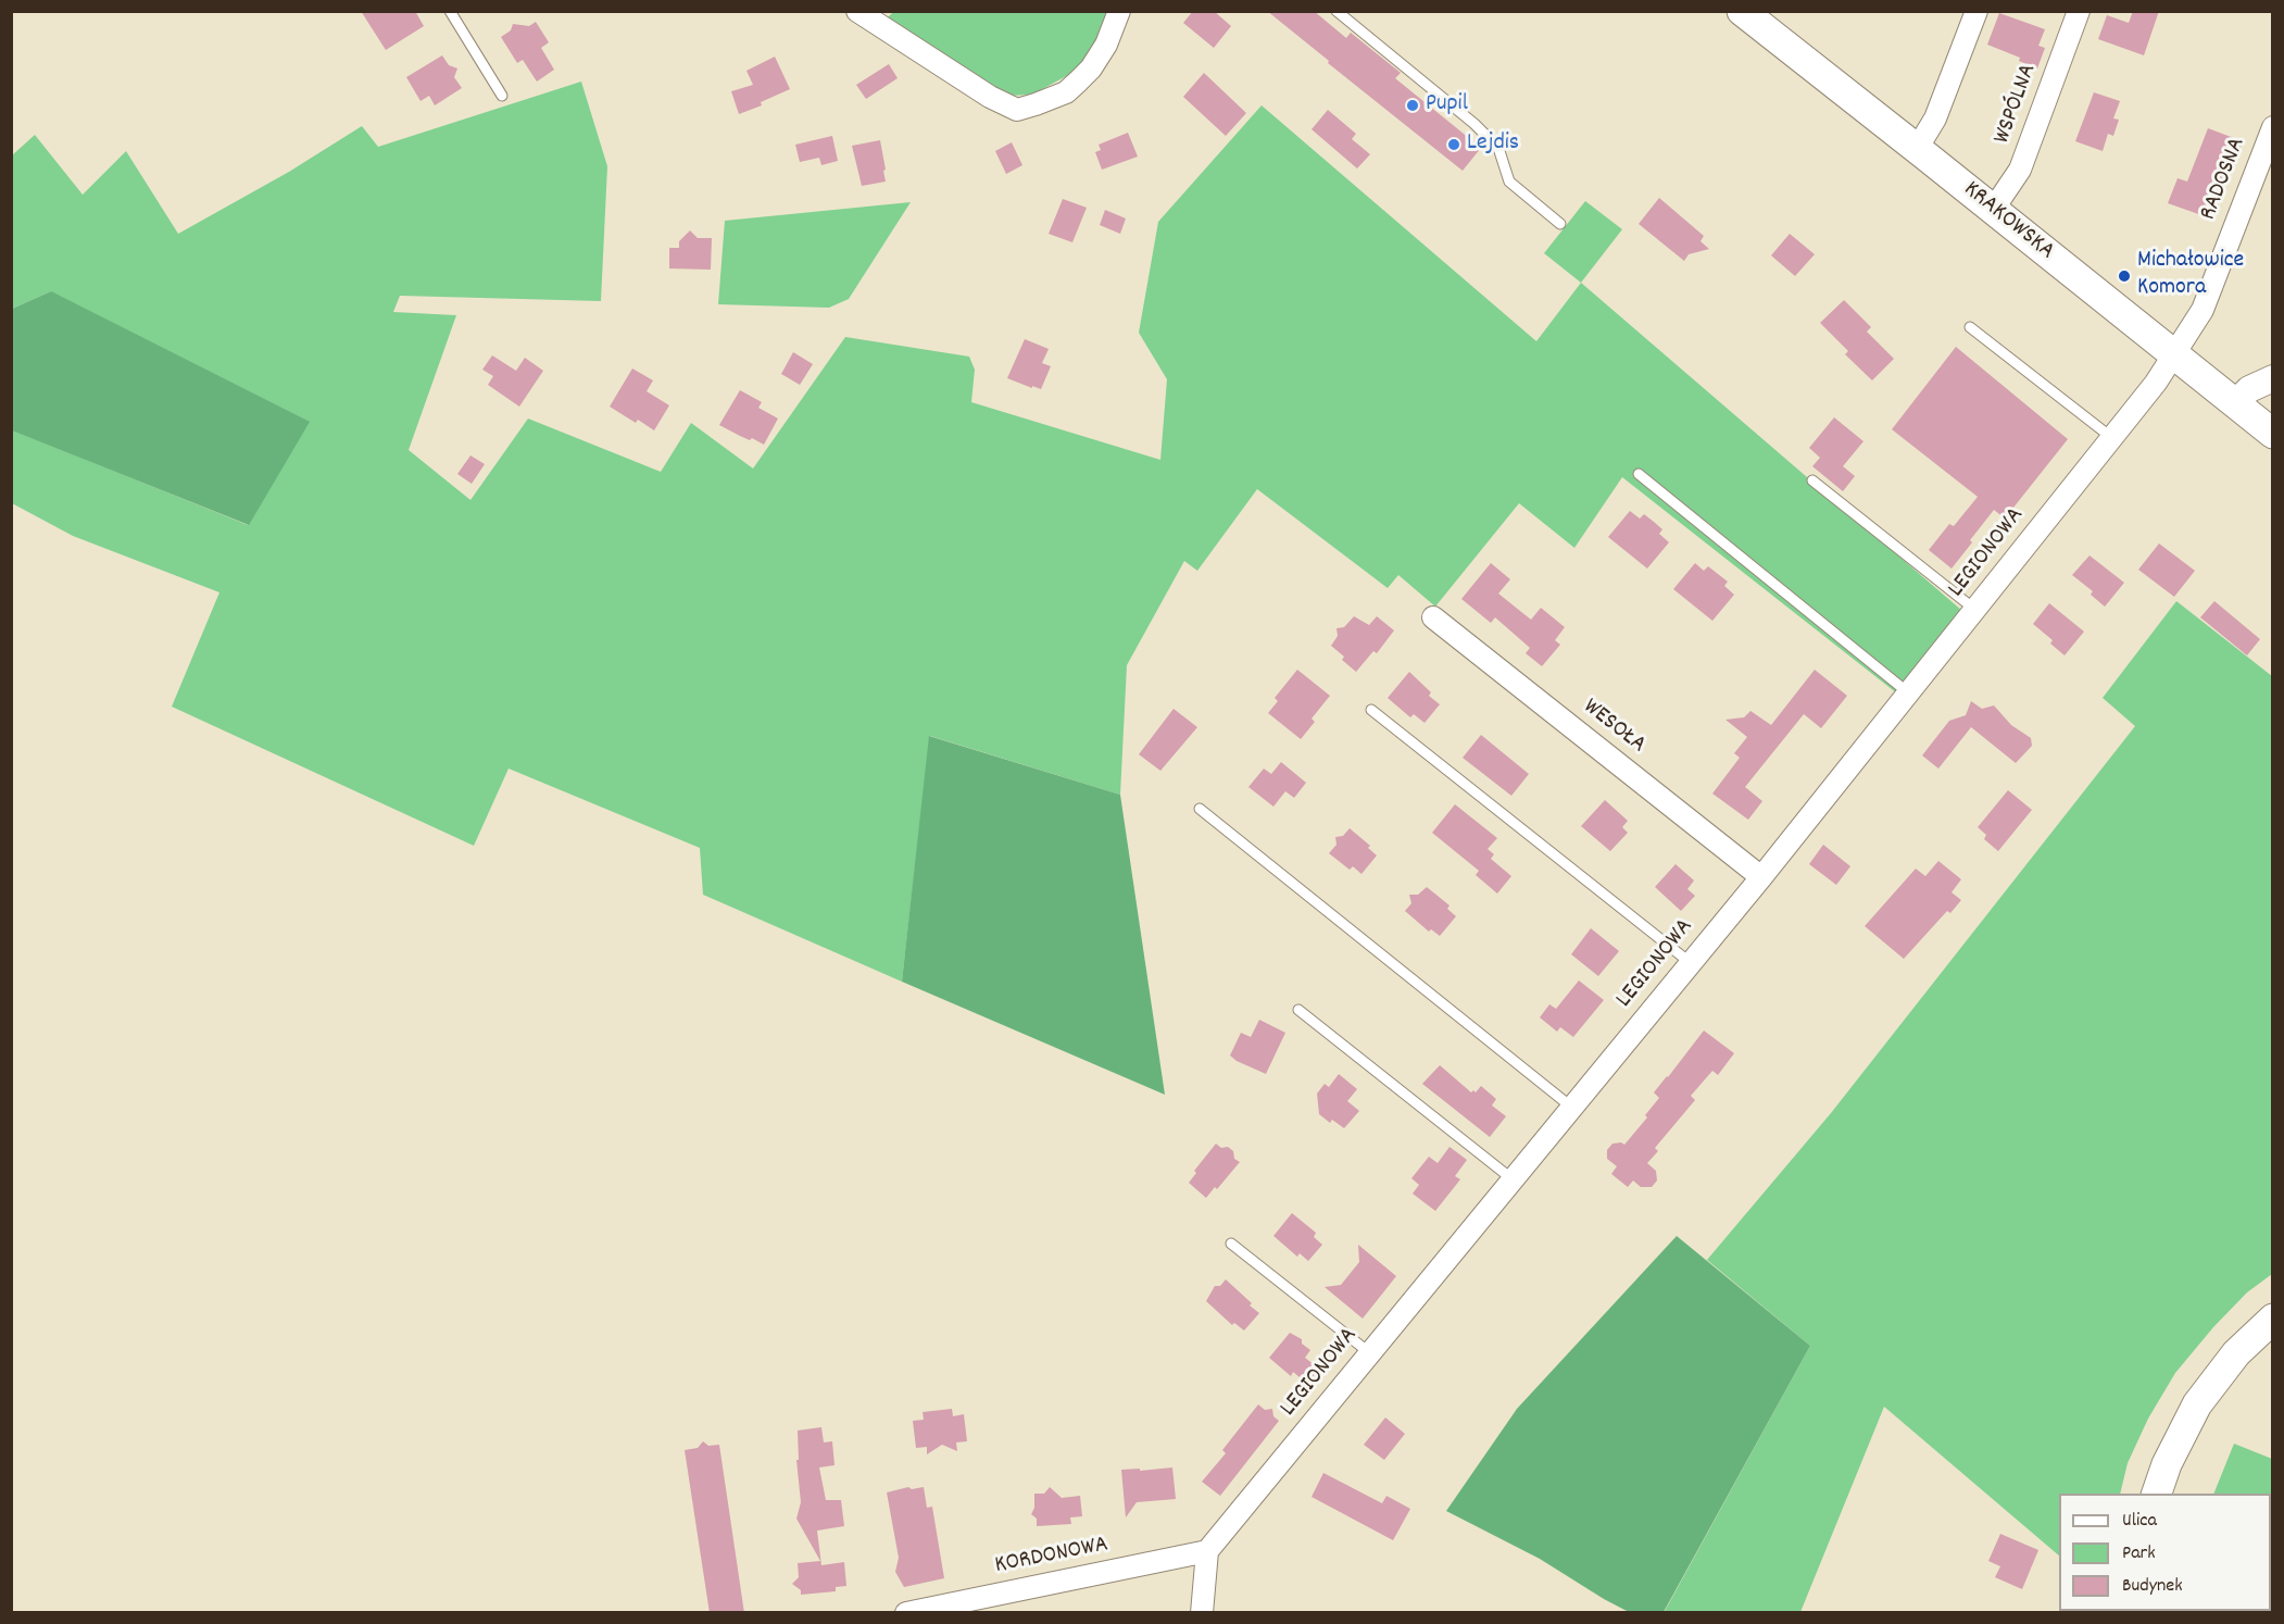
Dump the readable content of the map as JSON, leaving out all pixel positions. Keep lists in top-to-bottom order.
{
  "streets": {
    "main road": ["KRAKOWSKA"],
    "street": [
      "WSPÓLNA",
      "RADOSNA",
      "LEGIONOWA",
      "WESOŁA",
      "KORDONOWA"
    ]
  },
  "crossings": [
    ["WSPÓLNA", "KRAKOWSKA"],
    ["RADOSNA", "KRAKOWSKA"],
    ["RADOSNA", "LEGIONOWA"],
    ["KRAKOWSKA", "LEGIONOWA"],
    ["LEGIONOWA", "WESOŁA"],
    ["LEGIONOWA", "KORDONOWA"]
  ],
  "places": ["Pupil", "Lejdis", "Michałowice Komora"],
  "legend": ["Ulica", "Park", "Budynek"]
}
